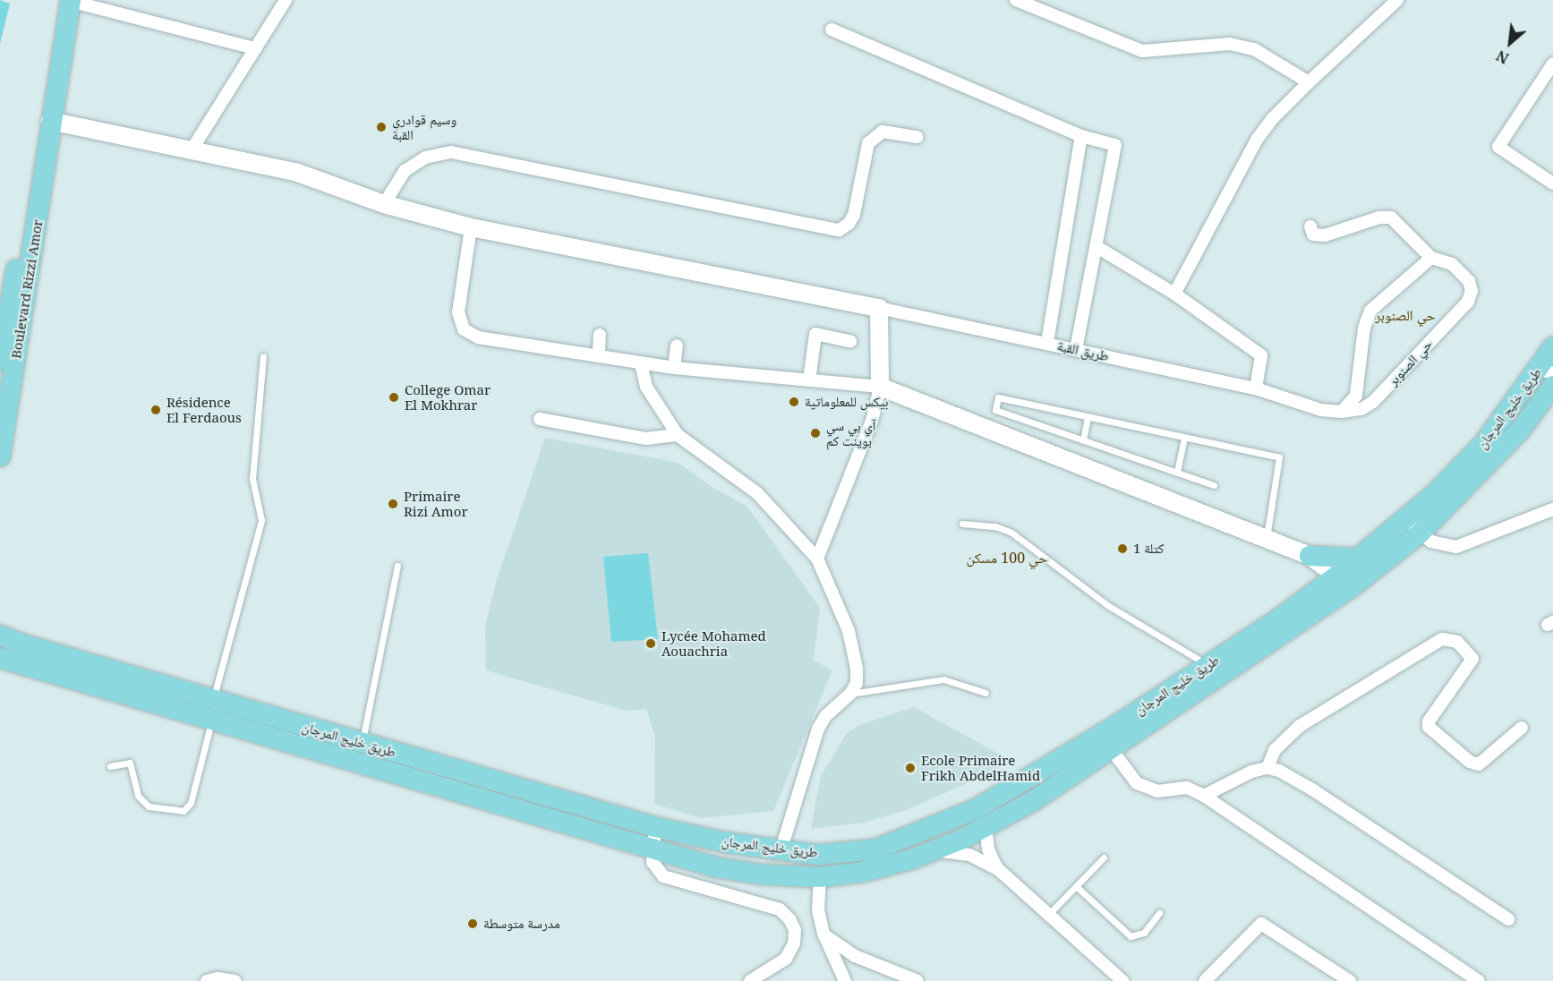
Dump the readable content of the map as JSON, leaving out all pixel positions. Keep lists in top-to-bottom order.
{
  "streets": {
    "main road": ["Boulevard Rizzi Amor", "طريق خليج المرجان"],
    "street": ["طريق القبة", "حي الصنوبر"]
  },
  "crossings": [
    ["طريق القبة", "حي الصنوبر"]
  ],
  "districts": ["حي الصنوبر", "حي 100 مسكن"],
  "places": [
    "وسيم قوادري القبة",
    "College Omar El Mokhrar",
    "بيكس للمعلوماتية",
    "Résidence El Ferdaous",
    "آي بي سي بوينت كم",
    "Primaire Rizi Amor",
    "كتلة 1",
    "Lycée Mohamed Aouachria",
    "Ecole Primaire Frikh AbdelHamid",
    "مدرسة متوسطة"
  ],
  "north": "bottom left"
}
